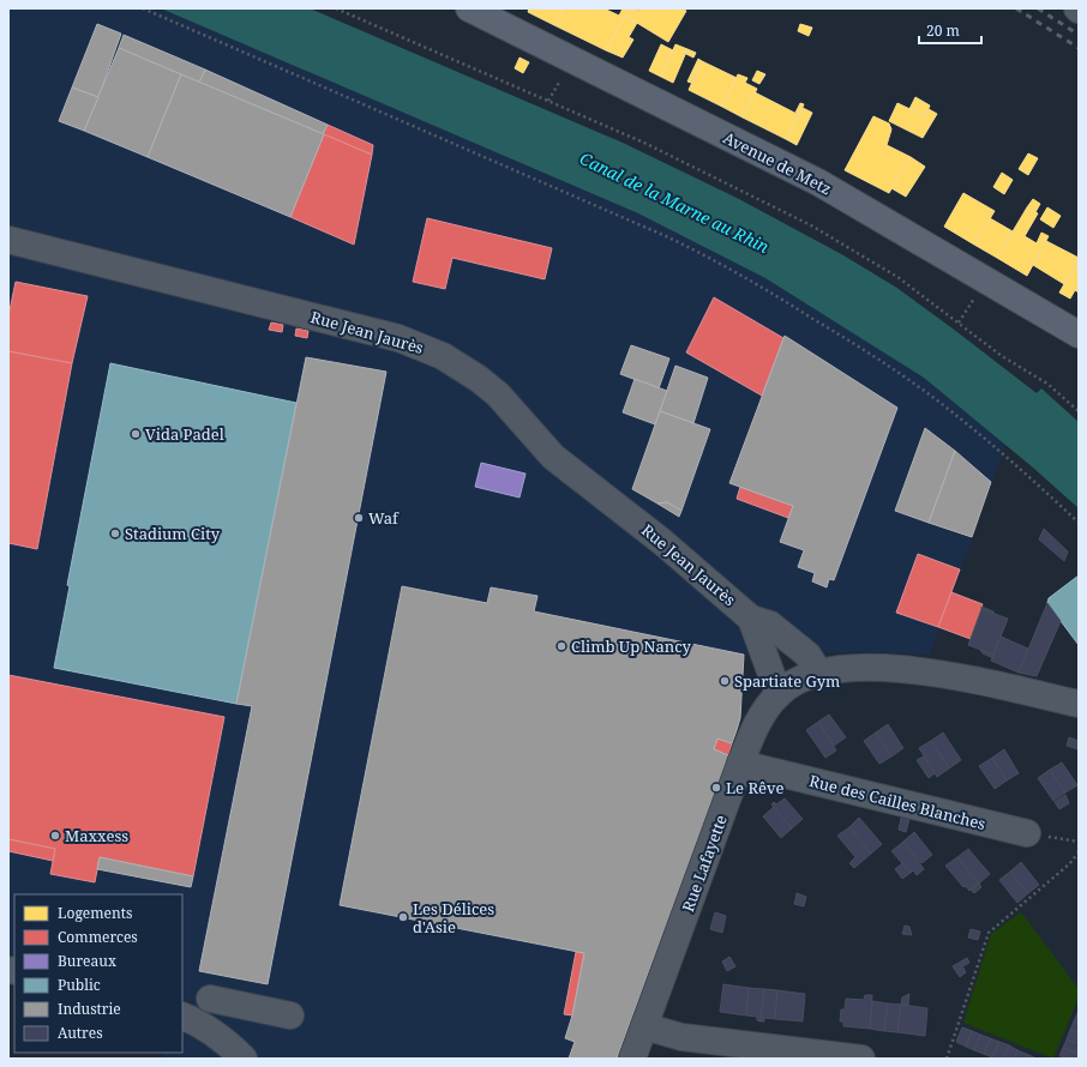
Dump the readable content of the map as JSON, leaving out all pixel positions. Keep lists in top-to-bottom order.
{
  "streets": {
    "main road": ["Avenue de Metz"],
    "street": ["Rue Jean Jaurès", "Rue des Cailles Blanches", "Rue Lafayette"]
  },
  "crossings": [
    ["Rue Jean Jaurès", "Rue Lafayette"],
    ["Rue des Cailles Blanches", "Rue Lafayette"]
  ],
  "water": ["Canal de la Marne au Rhin"],
  "places": [
    "Vida Padel",
    "Waf",
    "Stadium City",
    "Climb Up Nancy",
    "Spartiate Gym",
    "Le Rêve",
    "Maxxess",
    "Les Délices d'Asie"
  ],
  "legend": [
    "Logements",
    "Commerces",
    "Bureaux",
    "Public",
    "Industrie",
    "Autres"
  ],
  "scale_bar": "20 m"
}
